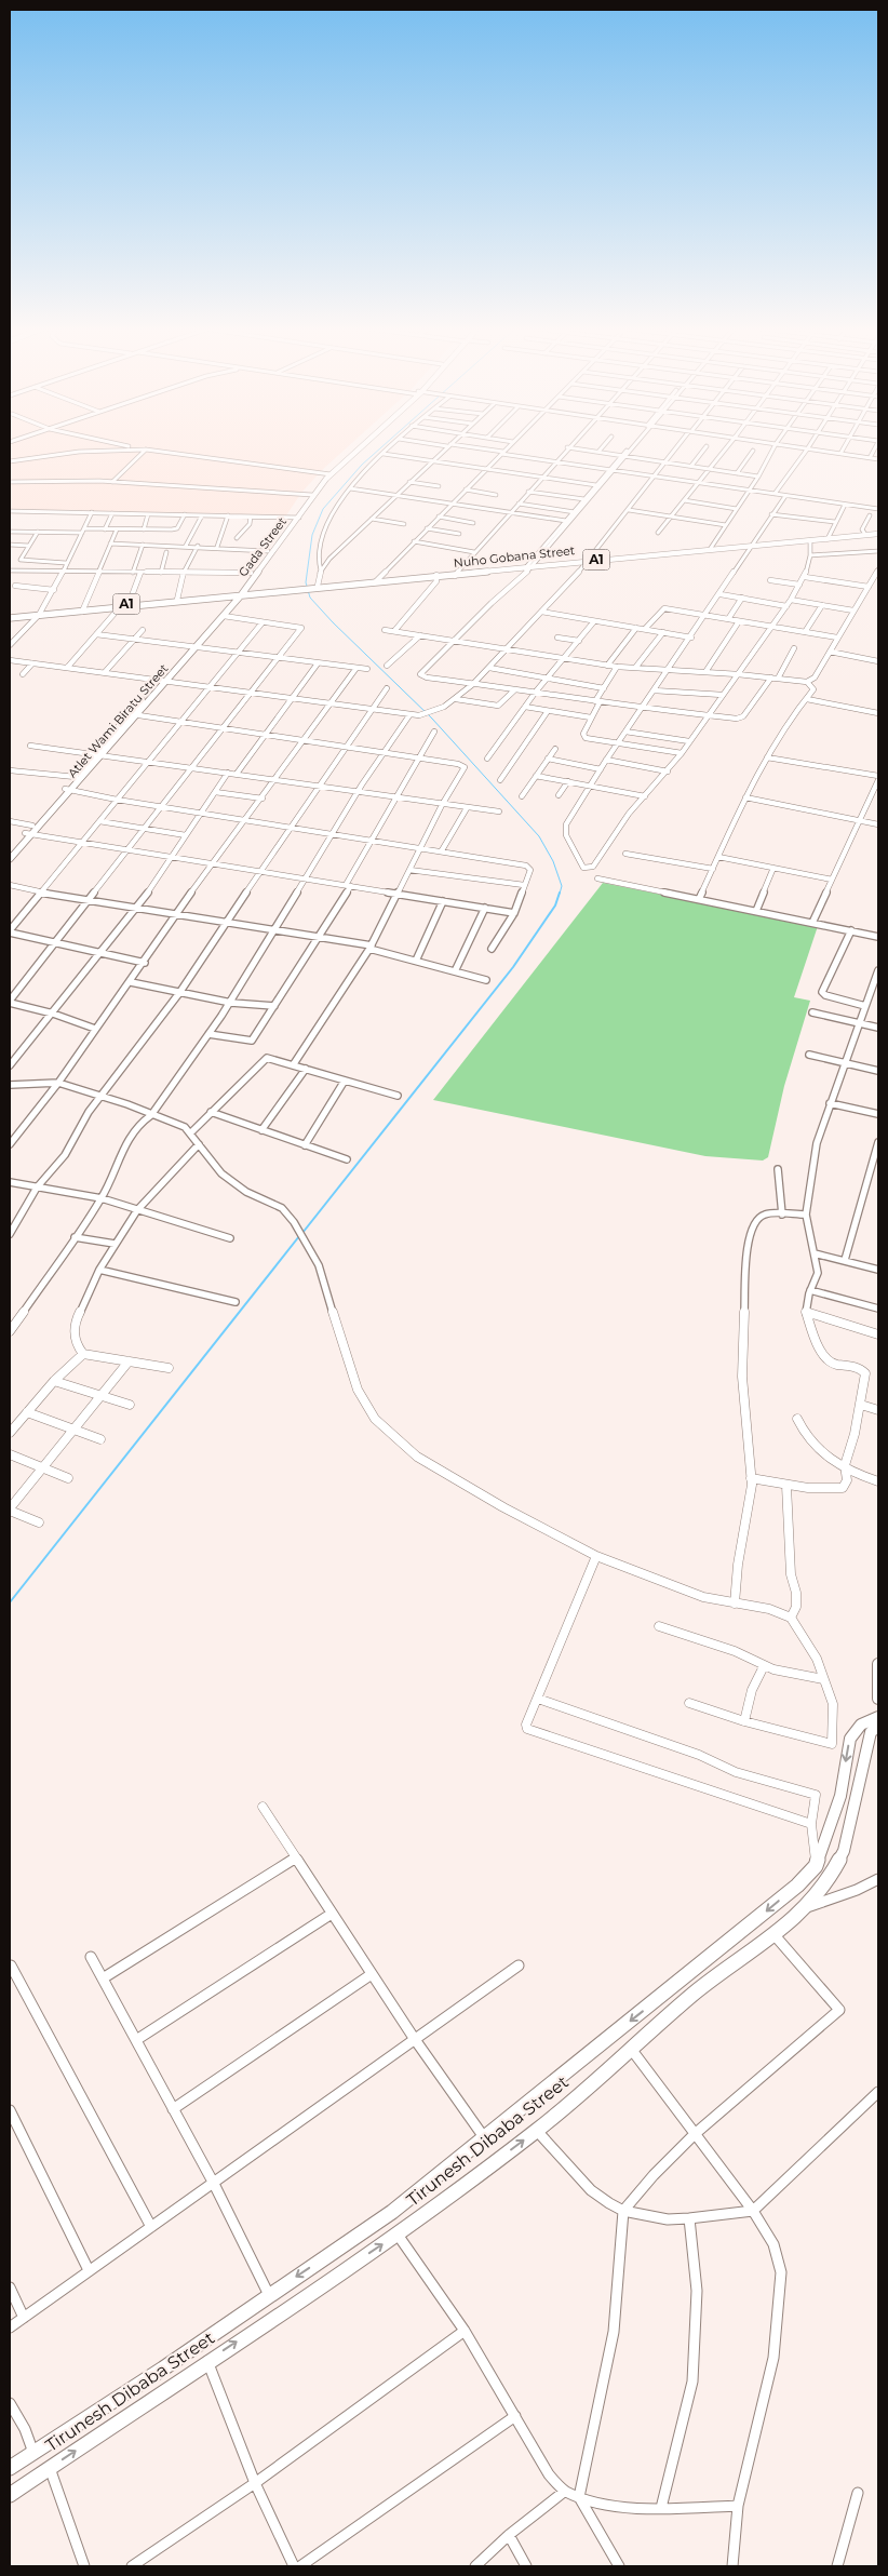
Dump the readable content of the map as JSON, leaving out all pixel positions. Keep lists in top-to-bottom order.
{
  "streets": {
    "main road": [
      "Gada Street",
      "Nuho Gobana Street",
      "A1",
      "Atlet Wami Biratu Street",
      "Tirunesh Dibaba Street"
    ]
  },
  "crossings": [
    ["Gada Street", "A1"],
    ["Gada Street", "Atlet Wami Biratu Street"],
    ["Nuho Gobana Street", "A1"],
    ["A1", "Atlet Wami Biratu Street"]
  ]
}
